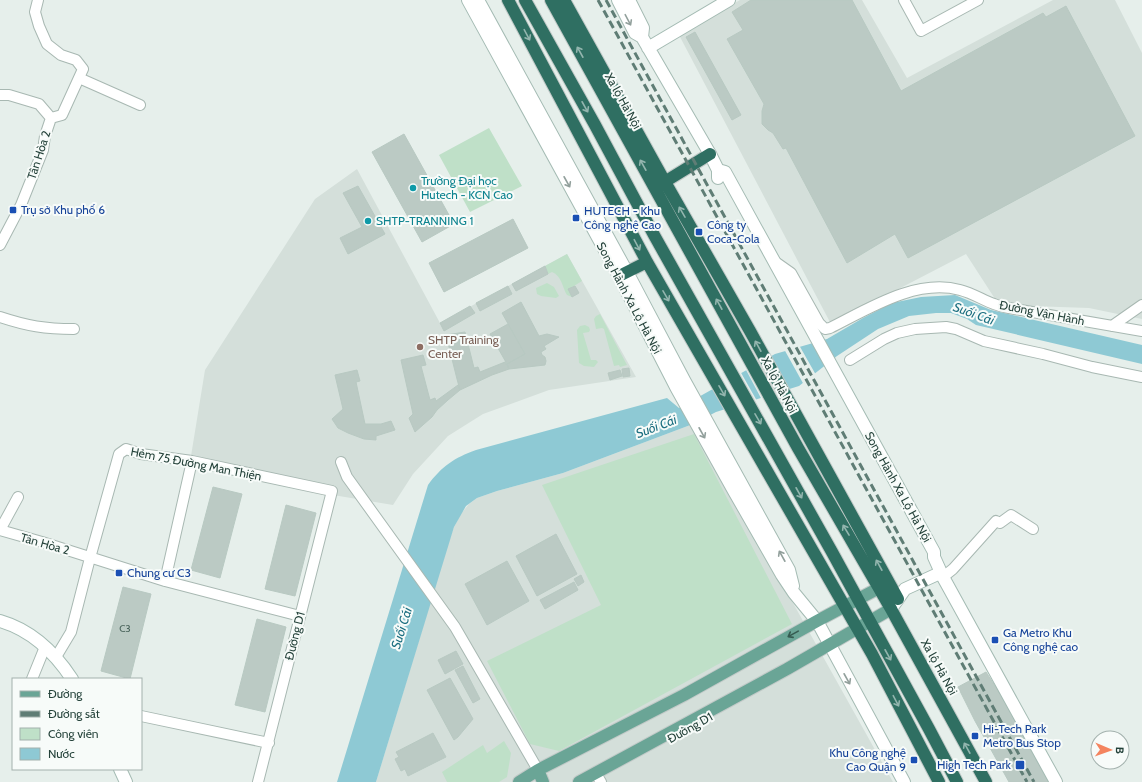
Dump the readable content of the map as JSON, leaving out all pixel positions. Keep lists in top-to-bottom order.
{
  "streets": {
    "highway": ["Xa lộ Hà Nội"],
    "main road": ["Song Hành Xa Lộ Hà Nội", "Đường D1"],
    "street": ["Tân Hòa 2", "Đường Vận Hành", "Hẻm 75 Đường Man Thiện"]
  },
  "crossings": [
    ["Xa lộ Hà Nội", "Đường D1"],
    ["Tân Hòa 2", "Hẻm 75 Đường Man Thiện"],
    ["Tân Hòa 2", "Đường D1"],
    ["Song Hành Xa Lộ Hà Nội", "Đường Vận Hành"],
    ["Song Hành Xa Lộ Hà Nội", "Đường D1"],
    ["Hẻm 75 Đường Man Thiện", "Đường D1"]
  ],
  "water": ["Suối Cái"],
  "places": {
    "other": ["Trường Đại học Hutech - KCN Cao", "SHTP-TRANNING 1", "SHTP Training Center"],
    "transit": [
      "Trụ sở Khu phố 6",
      "HUTECH - Khu Công nghệ Cao",
      "Công ty Coca-Cola",
      "Chung cư C3",
      "Ga Metro Khu Công nghệ cao",
      "Hi-Tech Park Metro Bus Stop",
      "Khu Công nghệ Cao Quận 9",
      "High Tech Park"
    ]
  },
  "house_numbers": ["C3"],
  "legend": [
    "Đường",
    "Đường sắt",
    "Công viên",
    "Nước"
  ],
  "north": "right"
}
